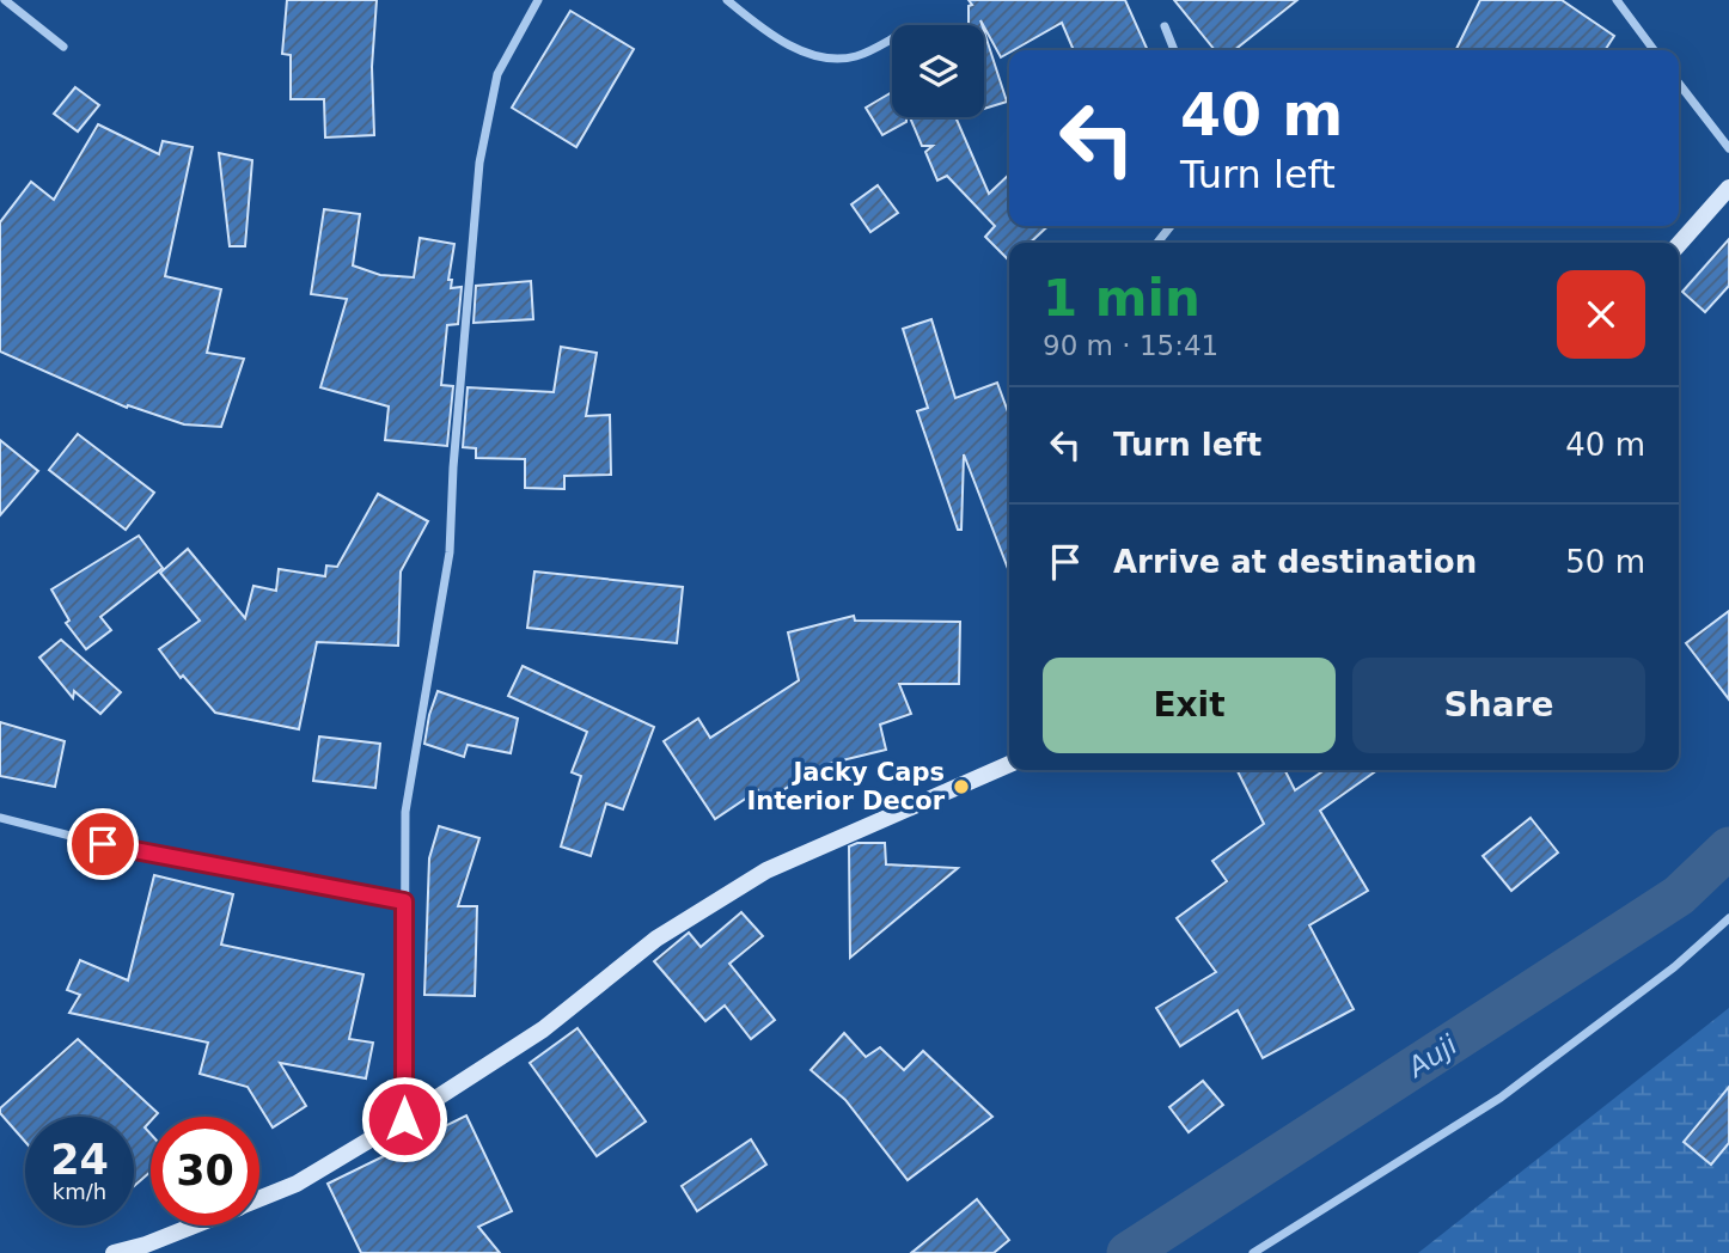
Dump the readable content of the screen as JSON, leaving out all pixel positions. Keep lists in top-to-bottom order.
{
  "water": ["Auji"],
  "places": ["Jacky Caps Interior Decor"],
  "page": {
    "turn": ["40 m", "Turn left"],
    "heading": ["1 min", "90 m · 15:41"],
    "list": [
      {
        "name": "Turn left",
        "value": "40 m"
      },
      {
        "name": "Arrive at destination",
        "value": "50 m"
      }
    ],
    "buttons": ["Exit", "Share"],
    "speed": "24 km/h",
    "limit": "30"
  }
}
